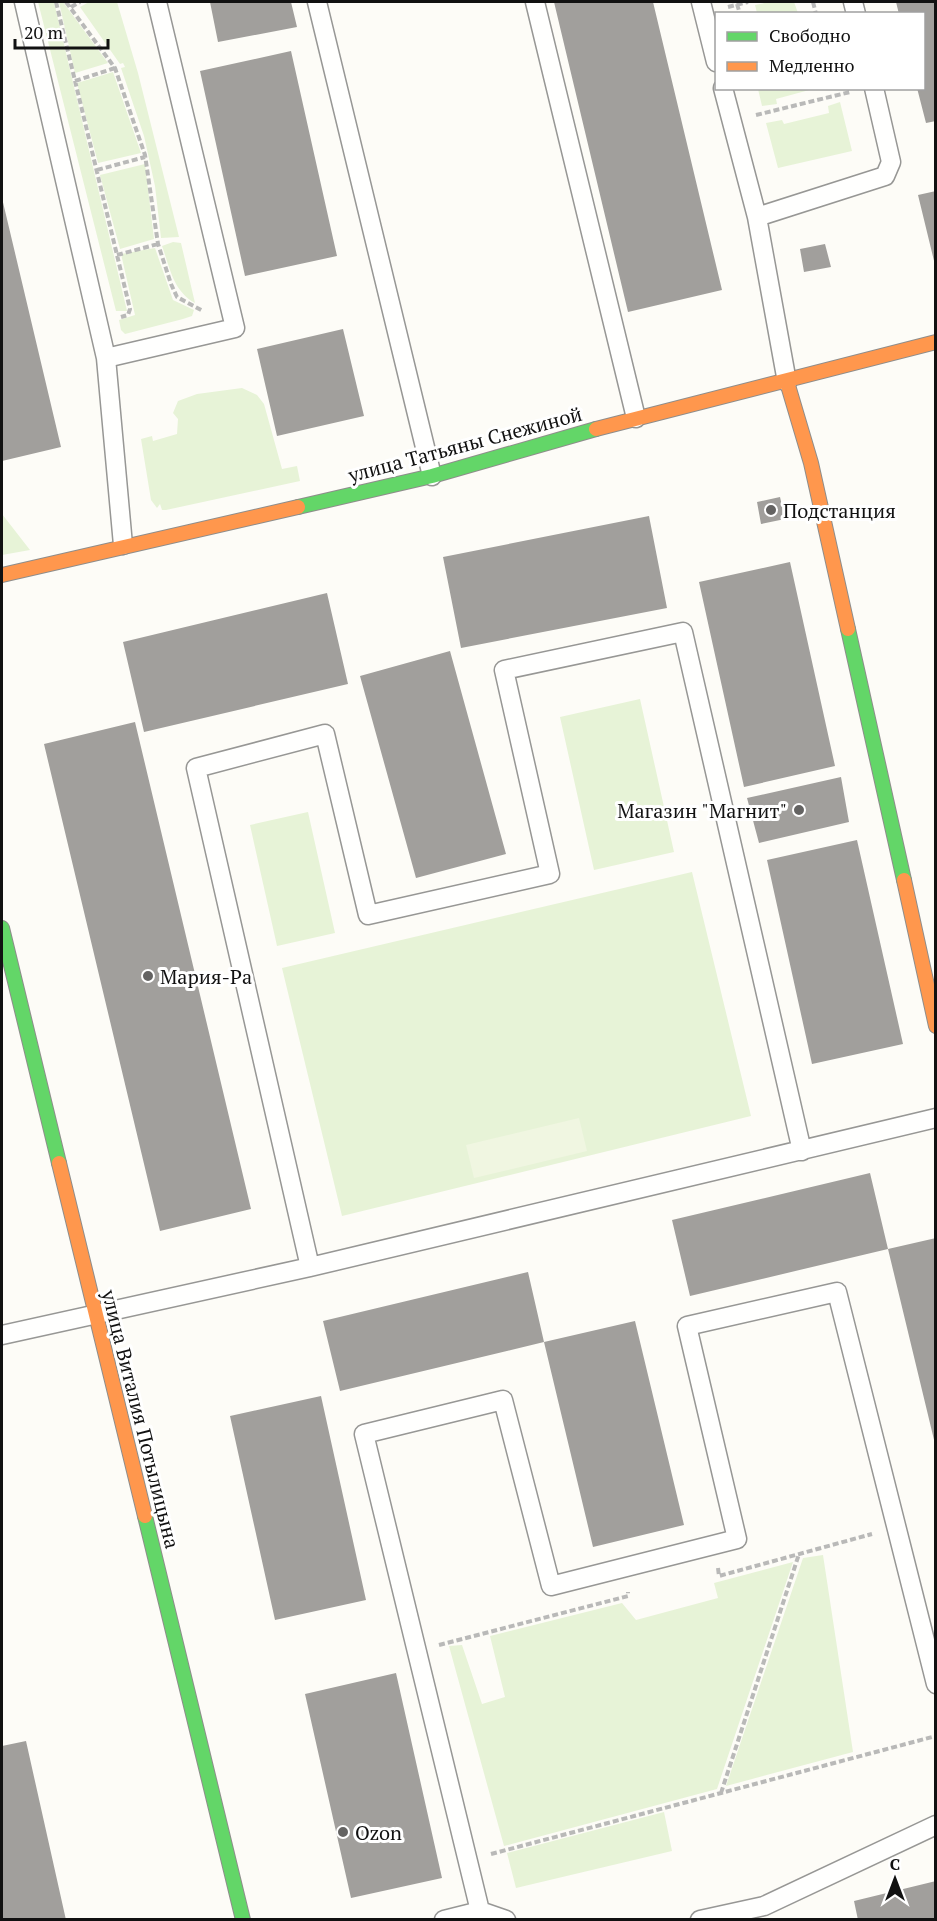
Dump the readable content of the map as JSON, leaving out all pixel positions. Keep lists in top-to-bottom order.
{
  "streets": {
    "street": ["улица Татьяны Снежиной", "улица Виталия Потылицына"]
  },
  "places": [
    "Подстанция",
    "Магазин \"Магнит\"",
    "Мария-Ра",
    "Ozon"
  ],
  "legend": ["Свободно", "Медленно"],
  "scale_bar": "20 m",
  "north": "top"
}
